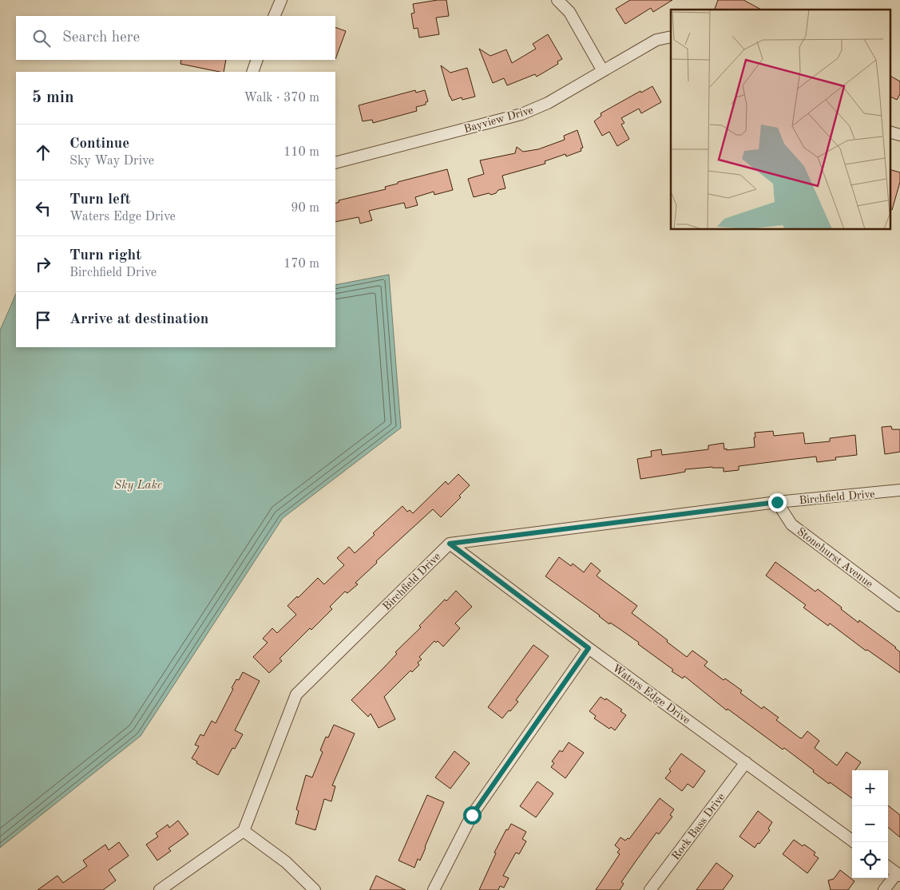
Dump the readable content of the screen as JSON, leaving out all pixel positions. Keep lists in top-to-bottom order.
{
  "streets": {
    "street": [
      "Bayview Drive",
      "Birchfield Drive",
      "Stonehurst Avenue",
      "Waters Edge Drive",
      "Rock Bass Drive"
    ]
  },
  "crossings": [
    ["Birchfield Drive", "Stonehurst Avenue"],
    ["Birchfield Drive", "Waters Edge Drive"],
    ["Waters Edge Drive", "Rock Bass Drive"]
  ],
  "water": ["Sky Lake"],
  "page": {
    "search": "Search here",
    "heading": ["5 min", "Walk · 370 m"],
    "list": [
      ["Continue", "Sky Way Drive", "110 m"],
      ["Turn left", "Waters Edge Drive", "90 m"],
      ["Turn right", "Birchfield Drive", "170 m"],
      "Arrive at destination"
    ],
    "map_buttons": ["+", "−"]
  }
}
